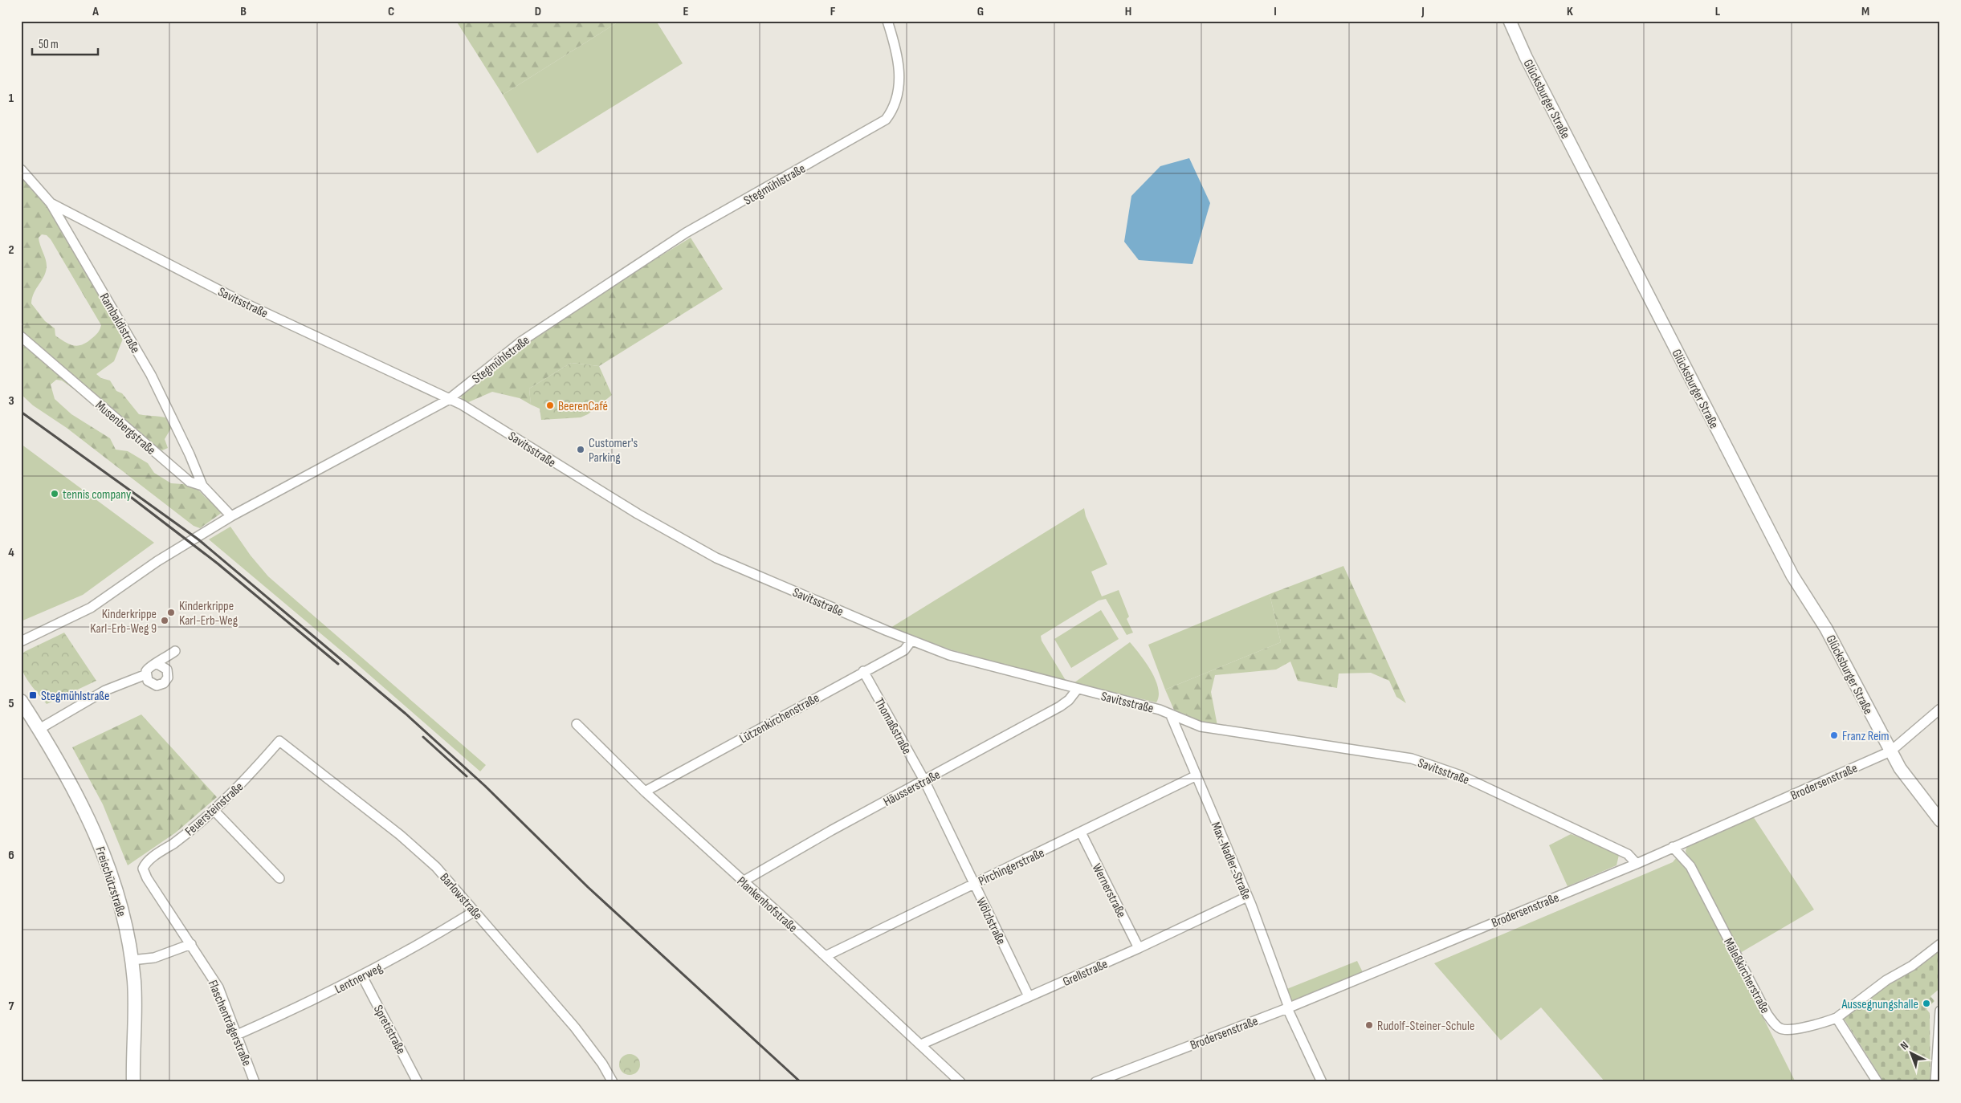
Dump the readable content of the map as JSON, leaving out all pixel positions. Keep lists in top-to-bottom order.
{
  "streets": {
    "main road": ["Freischützstraße"],
    "street": [
      "Glücksburger Straße",
      "Stegmühlstraße",
      "Savitsstraße",
      "Rambaldistraße",
      "Musenbergstraße",
      "Lützenkirchenstraße",
      "Thomaßstraße",
      "Brodersenstraße",
      "Häusserstraße",
      "Feuersteinstraße",
      "Max-Nadler-Straße",
      "Pirchingerstraße",
      "Wernerstraße",
      "Barlowstraße",
      "Plankenhofstraße",
      "Wölzlstraße",
      "Grellstraße",
      "Mäleßkircherstraße",
      "Lentnerweg",
      "Flaschenträgerstraße",
      "Spretistraße"
    ]
  },
  "crossings": [
    ["Glücksburger Straße", "Brodersenstraße"],
    ["Stegmühlstraße", "Savitsstraße"],
    ["Stegmühlstraße", "Musenbergstraße"],
    ["Savitsstraße", "Rambaldistraße"],
    ["Savitsstraße", "Lützenkirchenstraße"],
    ["Savitsstraße", "Brodersenstraße"],
    ["Savitsstraße", "Häusserstraße"],
    ["Savitsstraße", "Max-Nadler-Straße"],
    ["Rambaldistraße", "Musenbergstraße"],
    ["Lützenkirchenstraße", "Thomaßstraße"],
    ["Lützenkirchenstraße", "Plankenhofstraße"],
    ["Thomaßstraße", "Häusserstraße"],
    ["Thomaßstraße", "Wölzlstraße"],
    ["Brodersenstraße", "Max-Nadler-Straße"],
    ["Brodersenstraße", "Mäleßkircherstraße"],
    ["Häusserstraße", "Plankenhofstraße"],
    ["Häusserstraße", "Wölzlstraße"],
    ["Feuersteinstraße", "Barlowstraße"],
    ["Feuersteinstraße", "Flaschenträgerstraße"],
    ["Max-Nadler-Straße", "Pirchingerstraße"],
    ["Max-Nadler-Straße", "Grellstraße"],
    ["Pirchingerstraße", "Wernerstraße"],
    ["Pirchingerstraße", "Plankenhofstraße"],
    ["Pirchingerstraße", "Wölzlstraße"],
    ["Wernerstraße", "Grellstraße"],
    ["Barlowstraße", "Lentnerweg"],
    ["Plankenhofstraße", "Grellstraße"],
    ["Wölzlstraße", "Grellstraße"],
    ["Lentnerweg", "Flaschenträgerstraße"],
    ["Lentnerweg", "Spretistraße"]
  ],
  "places": {
    "other": [
      "BeerenCafé",
      "Customer's Parking",
      "tennis company",
      "Kinderkrippe Karl-Erb-Weg",
      "Kinderkrippe Karl-Erb-Weg 9",
      "Franz Reim",
      "Aussegnungshalle",
      "Rudolf-Steiner-Schule"
    ],
    "transit": ["Stegmühlstraße"]
  },
  "scale_bar": "50 m",
  "north": "top left",
  "grid": {
    "columns": [
      "A",
      "B",
      "C",
      "D",
      "E",
      "F",
      "G",
      "H",
      "I",
      "J",
      "K",
      "L",
      "M"
    ],
    "rows": [
      "1",
      "2",
      "3",
      "4",
      "5",
      "6",
      "7"
    ]
  }
}
